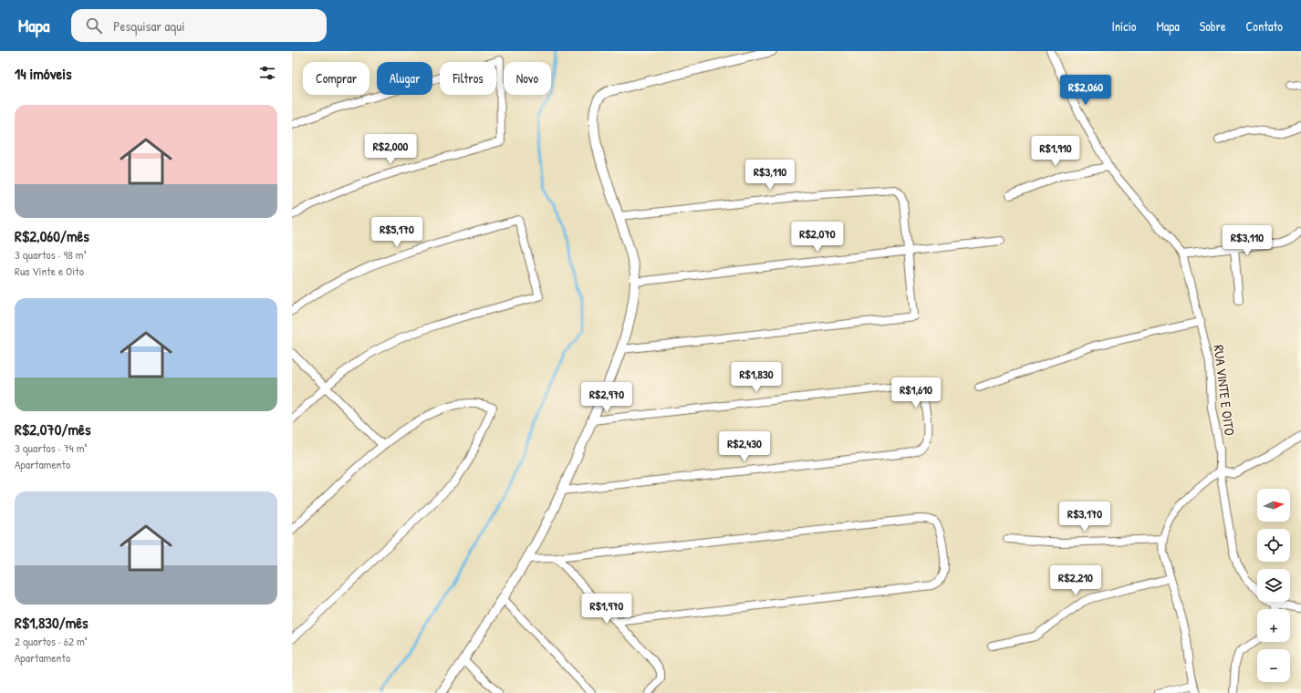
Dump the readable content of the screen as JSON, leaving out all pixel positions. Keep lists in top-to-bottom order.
{
  "streets": {
    "street": ["RUA VINTE E OITO"]
  },
  "north": "right",
  "page": {
    "header": "Mapa",
    "search": "Pesquisar aqui",
    "nav": [
      "Início",
      "Mapa",
      "Sobre",
      "Contato"
    ],
    "heading": "14 imóveis",
    "chip": [
      "Comprar",
      "Alugar",
      "Filtros",
      "Novo"
    ],
    "price": [
      "R$2,060",
      "R$2,000",
      "R$1,910",
      "R$3,110",
      "R$5,170",
      "R$2,070",
      "R$3,110",
      "R$1,830",
      "R$1,610",
      "R$2,970",
      "R$2,430",
      "R$3,170",
      "R$2,210",
      "R$1,970"
    ],
    "list": [
      {
        "name": "R$2,060/mês",
        "note": "3 quartos · 98 m² · Rua Vinte e Oito"
      },
      {
        "name": "R$2,070/mês",
        "note": "3 quartos · 74 m² · Apartamento"
      },
      {
        "name": "R$1,830/mês",
        "note": "2 quartos · 62 m² · Apartamento"
      }
    ],
    "map_buttons": ["+", "−"]
  }
}
